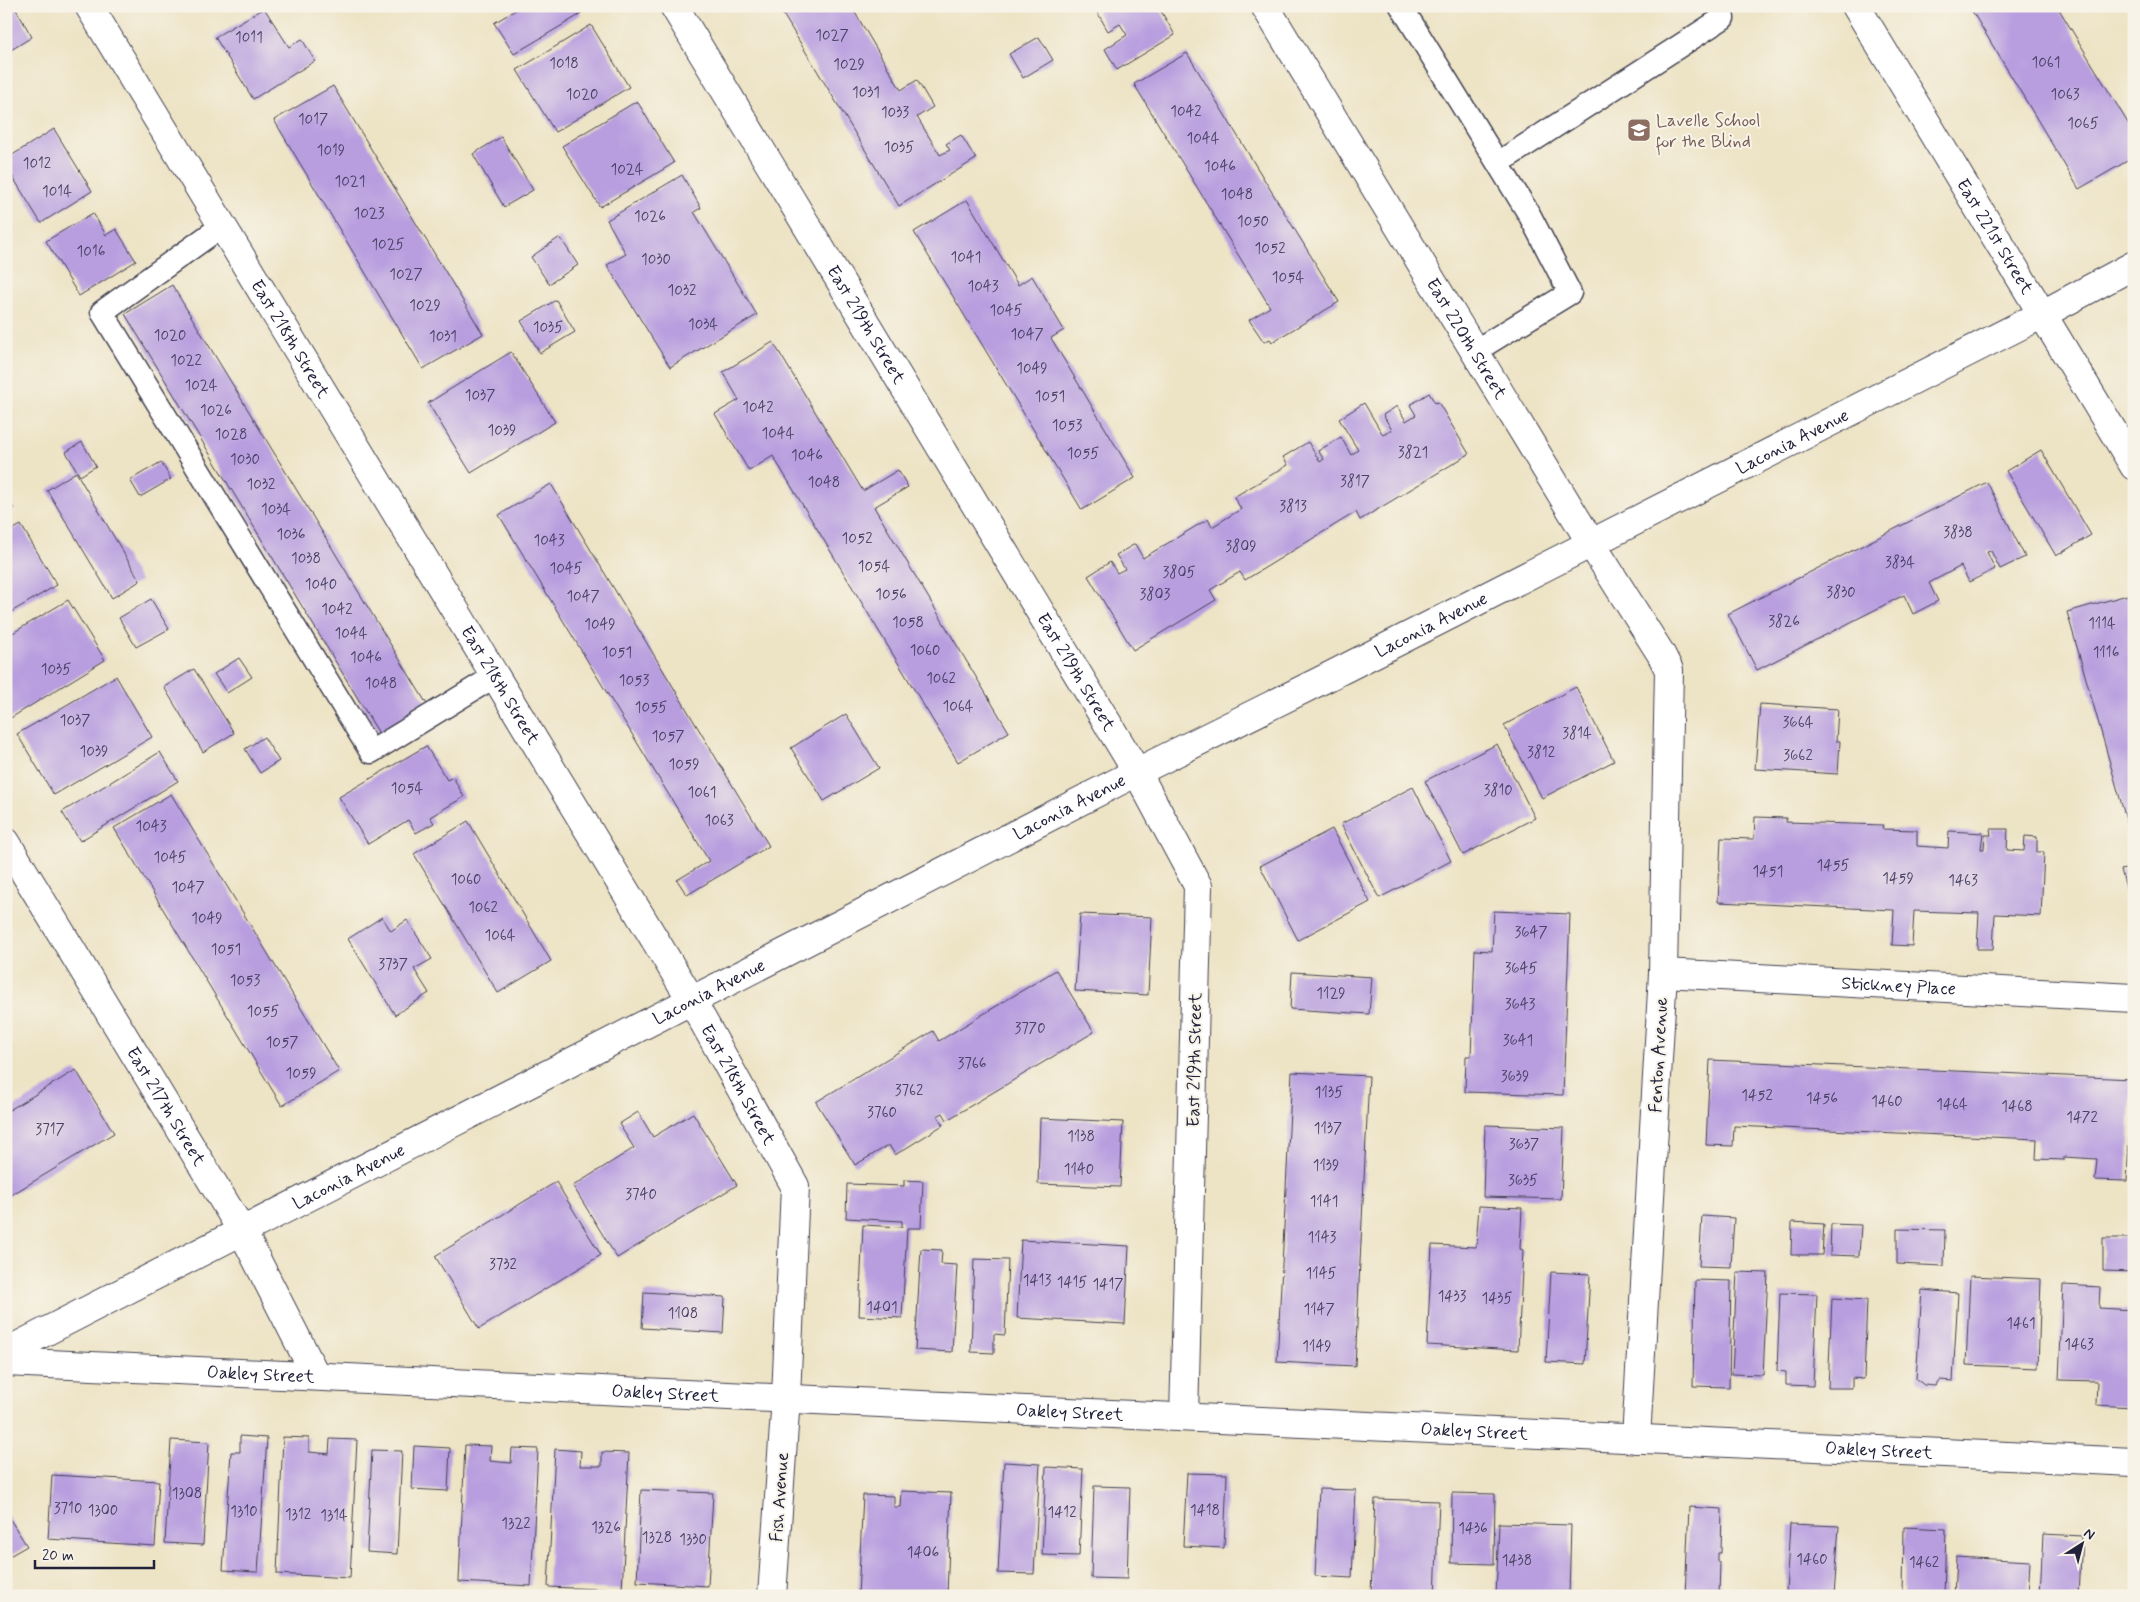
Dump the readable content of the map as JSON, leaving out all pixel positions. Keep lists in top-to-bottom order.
{
  "streets": {
    "street": [
      "East 221st Street",
      "East 219th Street",
      "East 218th Street",
      "East 220th Street",
      "Laconia Avenue",
      "Stickney Place",
      "Fenton Avenue",
      "East 217th Street",
      "Oakley Street",
      "Fish Avenue"
    ]
  },
  "crossings": [
    ["East 221st Street", "Laconia Avenue"],
    ["East 219th Street", "Laconia Avenue"],
    ["East 219th Street", "Oakley Street"],
    ["East 218th Street", "Laconia Avenue"],
    ["East 218th Street", "Oakley Street"],
    ["East 218th Street", "Fish Avenue"],
    ["East 220th Street", "Laconia Avenue"],
    ["East 220th Street", "Fenton Avenue"],
    ["Laconia Avenue", "East 217th Street"],
    ["Stickney Place", "Fenton Avenue"],
    ["Fenton Avenue", "Oakley Street"],
    ["East 217th Street", "Oakley Street"],
    ["Oakley Street", "Fish Avenue"]
  ],
  "places": {
    "school or university": ["Lavelle School for the Blind"]
  },
  "house_numbers": [
    "1027",
    "1011",
    "1061",
    "1018",
    "1029",
    "1031",
    "1020",
    "1063",
    "1042",
    "1033",
    "1017",
    "1065",
    "1044",
    "1035",
    "1019",
    "1012",
    "1046",
    "1024",
    "1021",
    "1014",
    "1048",
    "1023",
    "1026",
    "1050",
    "1025",
    "1052",
    "1016",
    "1041",
    "1030",
    "1027",
    "1054",
    "1043",
    "1032",
    "1029",
    "1045",
    "1034",
    "1035",
    "1047",
    "1020",
    "1031",
    "1022",
    "1049",
    "1024",
    "1037",
    "1051",
    "1042",
    "1026",
    "1053",
    "1039",
    "1044",
    "1028",
    "3821",
    "1055",
    "1046",
    "1030",
    "3817",
    "1048",
    "1032",
    "3813",
    "1034",
    "3838",
    "1036",
    "1052",
    "1043",
    "3809",
    "1038",
    "3834",
    "1054",
    "1045",
    "3805",
    "1040",
    "3830",
    "1056",
    "3803",
    "1047",
    "1042",
    "3826",
    "1058",
    "1114",
    "1049",
    "1044",
    "1060",
    "1051",
    "1116",
    "1046",
    "1035",
    "1062",
    "1053",
    "1048",
    "1064",
    "1055",
    "1037",
    "3664",
    "3814",
    "1057",
    "1039",
    "3812",
    "3662",
    "1059",
    "1054",
    "3810",
    "1061",
    "1063",
    "1043",
    "1045",
    "1455",
    "1451",
    "1459",
    "1060",
    "1463",
    "1047",
    "1062",
    "1049",
    "3647",
    "1064",
    "1051",
    "3737",
    "3645",
    "1053",
    "1129",
    "3643",
    "1055",
    "3770",
    "3641",
    "1057",
    "3766",
    "1059",
    "3639",
    "3762",
    "1135",
    "1452",
    "1456",
    "1460",
    "1464",
    "1468",
    "3760",
    "1472",
    "1137",
    "3717",
    "1138",
    "3637",
    "1139",
    "1140",
    "3635",
    "3740",
    "1141",
    "1143",
    "3732",
    "1145",
    "1413",
    "1415",
    "1417",
    "1433",
    "1435",
    "1401",
    "1147",
    "1108",
    "1461",
    "1463",
    "1149",
    "1308",
    "3710",
    "1300",
    "1418",
    "1310",
    "1412",
    "1312",
    "1314",
    "1322",
    "1326",
    "1436",
    "1328",
    "1330",
    "1406",
    "1460",
    "1438",
    "1462"
  ],
  "scale_bar": "20 m",
  "north": "top right"
}
